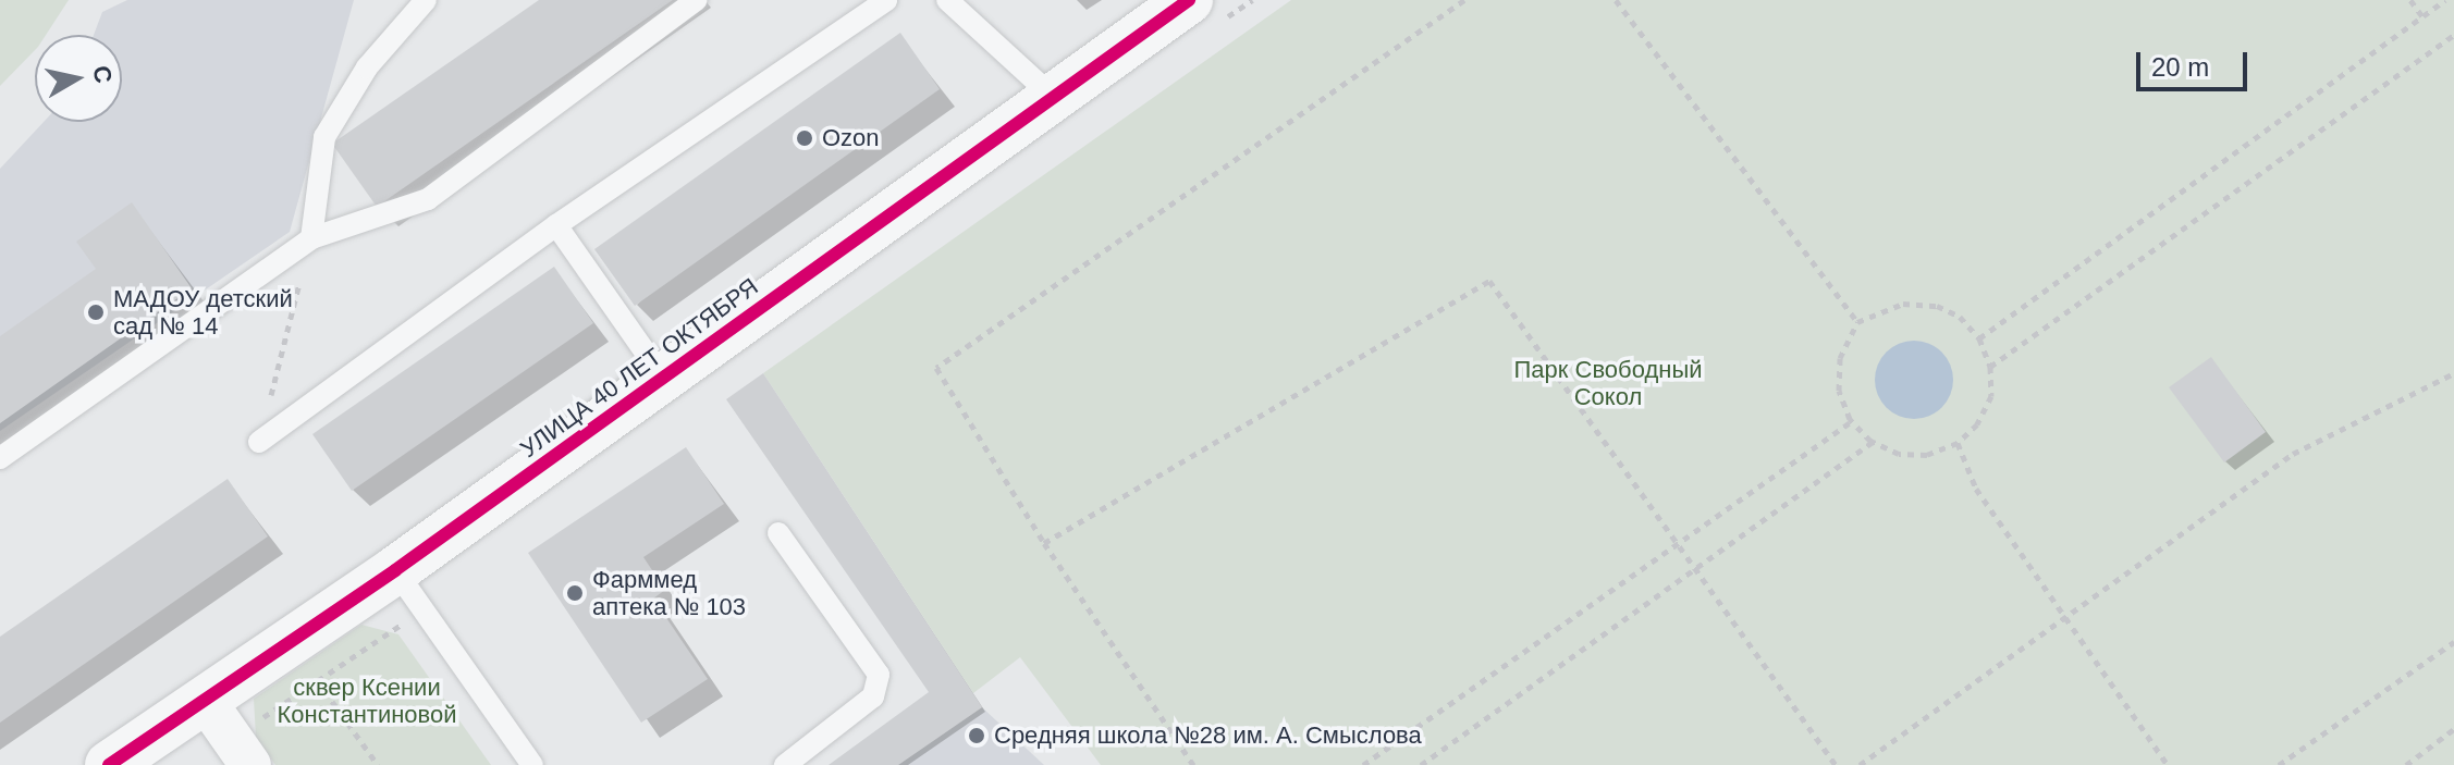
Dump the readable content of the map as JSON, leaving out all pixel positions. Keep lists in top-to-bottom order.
{
  "streets": {
    "street": ["УЛИЦА 40 ЛЕТ ОКТЯБРЯ"]
  },
  "parks": ["Парк Свободный Сокол", "сквер Ксении Константиновой"],
  "places": [
    "Ozon",
    "МАДОУ детский сад № 14",
    "Фарммед аптека № 103",
    "Средняя школа №28 им. А. Смыслова"
  ],
  "scale_bar": "20 m",
  "north": "right"
}
